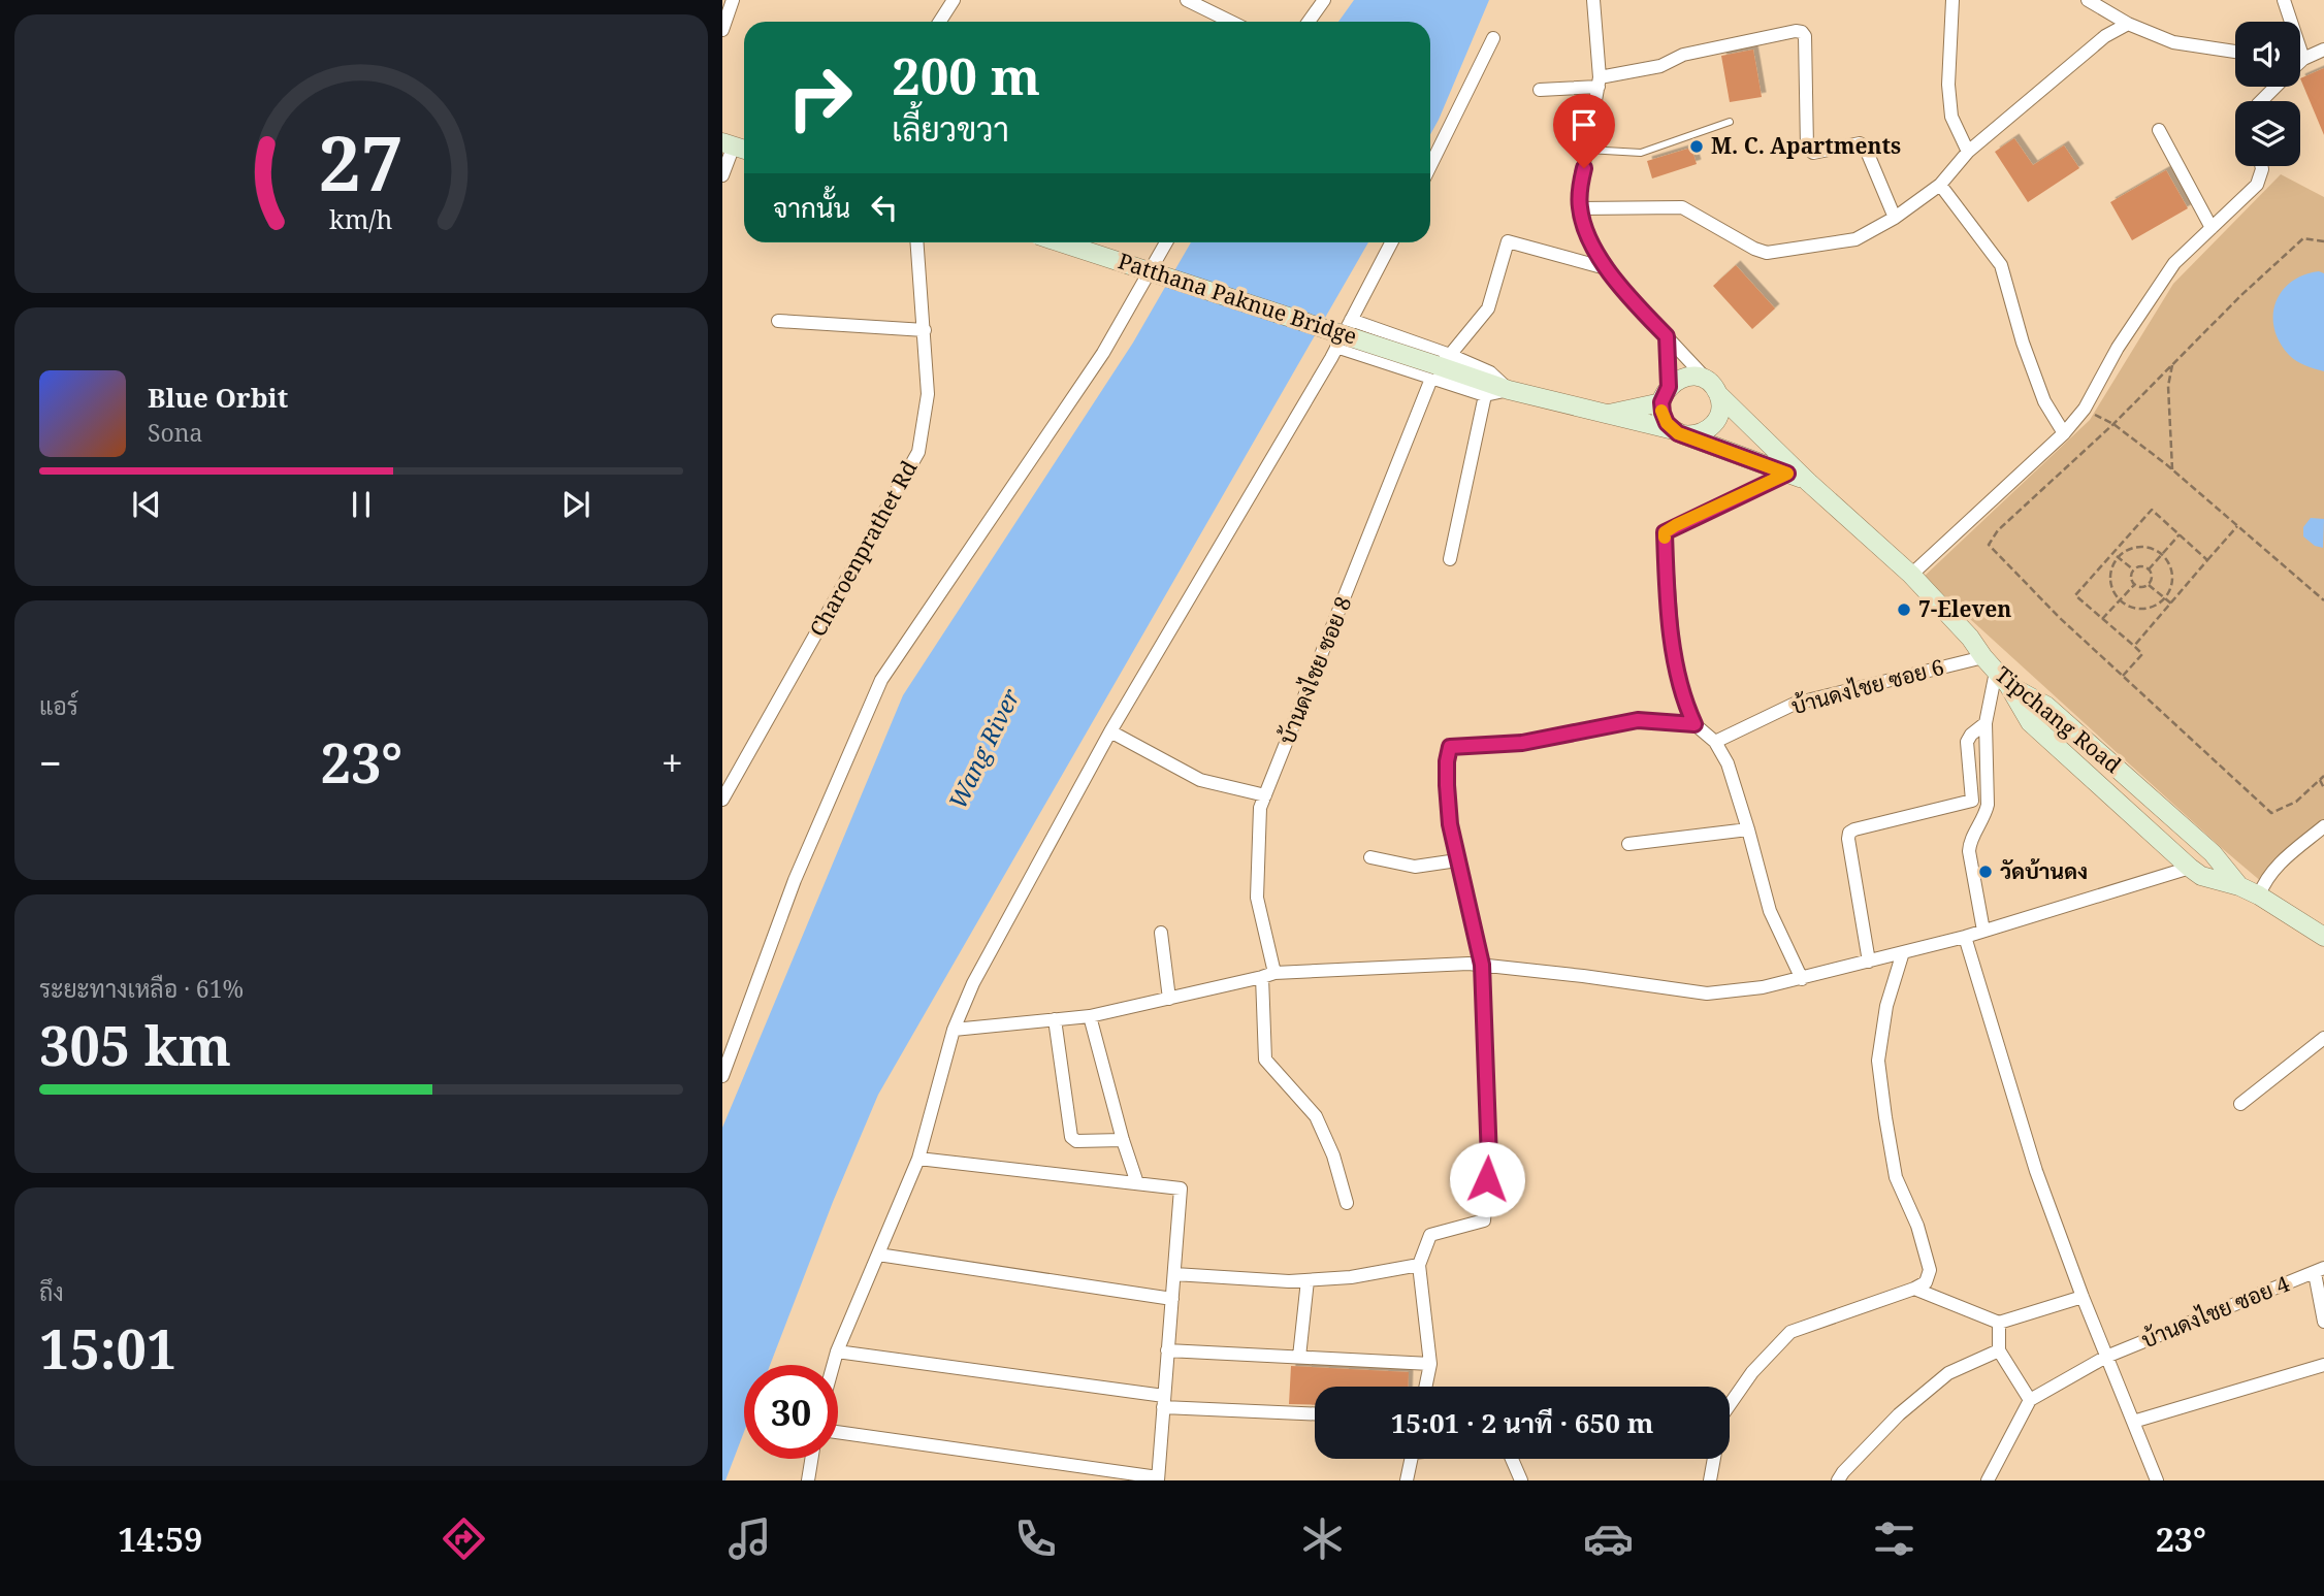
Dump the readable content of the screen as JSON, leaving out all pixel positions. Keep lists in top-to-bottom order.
{
  "streets": {
    "street": [
      "Patthana Paknue Bridge",
      "Charoenprathet Rd",
      "บ้านดงไชย ซอย 8",
      "บ้านดงไชย ซอย 6",
      "Tipchang Road",
      "บ้านดงไชย ซอย 4"
    ]
  },
  "crossings": [
    ["Patthana Paknue Bridge", "บ้านดงไชย ซอย 8"],
    ["Patthana Paknue Bridge", "Tipchang Road"],
    ["บ้านดงไชย ซอย 8", "Tipchang Road"],
    ["บ้านดงไชย ซอย 6", "Tipchang Road"]
  ],
  "water": ["Wang River"],
  "places": ["M. C. Apartments", "7-Eleven", "วัดบ้านดง"],
  "page": {
    "turn": ["200 m", "เลี้ยวขวา"],
    "then": "จากนั้น",
    "song": ["Blue Orbit", "Sona"],
    "tile": [
      "แอร์",
      ["ระยะทางเหลือ · 61%", "305 km"],
      ["ถึง", "15:01"]
    ],
    "heat": ["−", "23°", "+"],
    "limit": "30",
    "trip": "15:01 · 2 นาที · 650 m",
    "tabs": ["14:59", "23°"],
    "gauge": ["27", "km/h"]
  }
}
